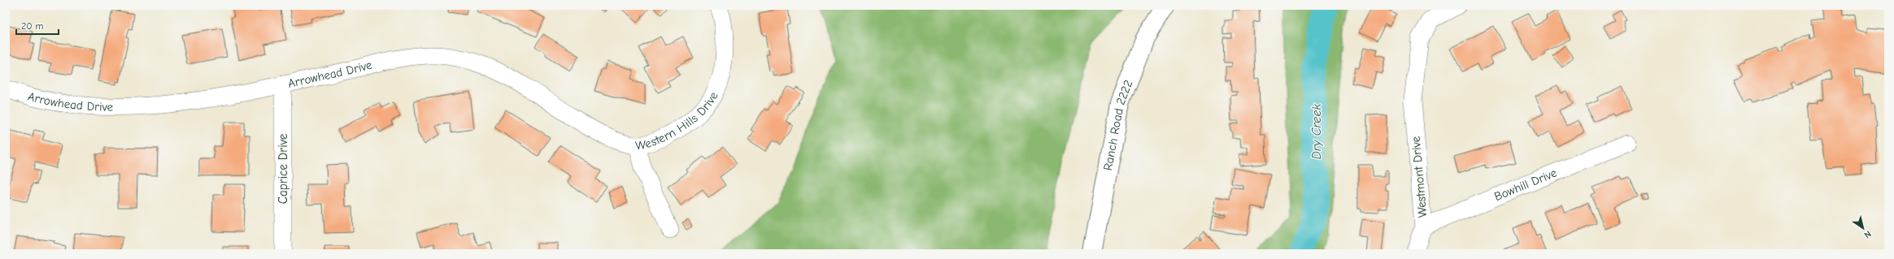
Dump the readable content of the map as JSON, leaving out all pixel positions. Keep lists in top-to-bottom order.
{
  "streets": {
    "main road": ["Ranch Road 2222"],
    "street": [
      "Arrowhead Drive",
      "Western Hills Drive",
      "Caprice Drive",
      "Westmont Drive",
      "Bowhill Drive"
    ]
  },
  "crossings": [
    ["Arrowhead Drive", "Western Hills Drive"],
    ["Arrowhead Drive", "Caprice Drive"],
    ["Westmont Drive", "Bowhill Drive"]
  ],
  "water": ["Dry Creek"],
  "scale_bar": "20 m",
  "north": "bottom right"
}
